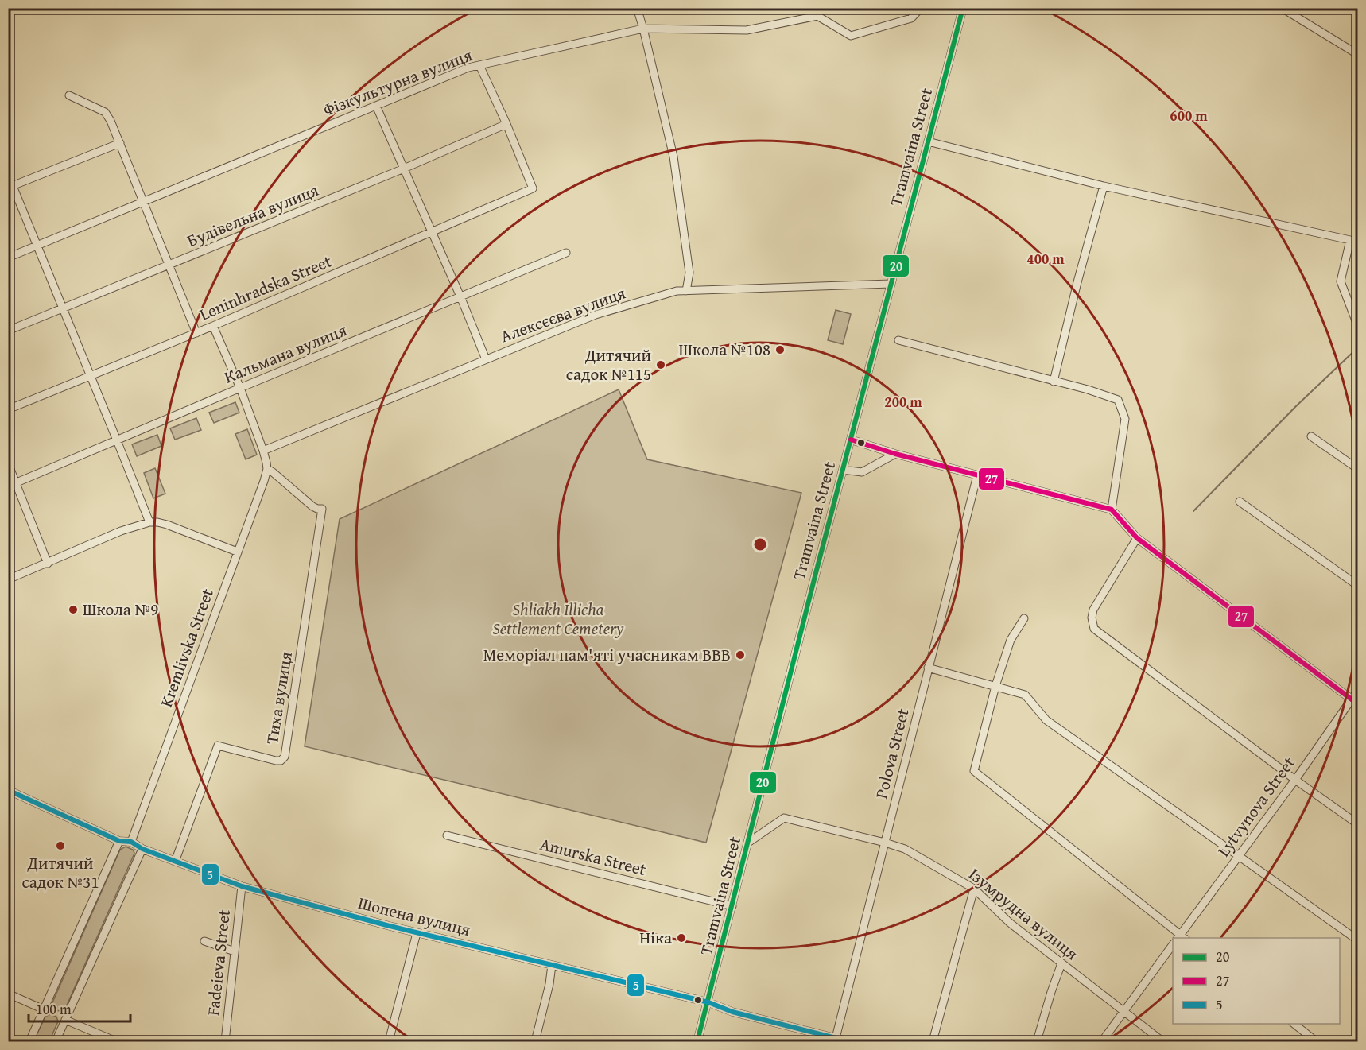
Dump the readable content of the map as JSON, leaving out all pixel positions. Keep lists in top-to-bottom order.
{
  "streets": {
    "street": [
      "Фiзкультурна вулиця",
      "Tramvaina Street",
      "Будівельна вулиця",
      "Leninhradska Street",
      "Алексєєва вулиця",
      "Кальмана вулиця",
      "Kremlivska Street",
      "Тиха вулиця",
      "Polova Street",
      "Lytvynova Street",
      "Amurska Street",
      "Ізумрудна вулиця",
      "Шопена вулиця",
      "Fadeieva Street"
    ]
  },
  "crossings": [
    ["Tramvaina Street", "Алексєєва вулиця"],
    ["Tramvaina Street", "Amurska Street"],
    ["Tramvaina Street", "Ізумрудна вулиця"],
    ["Tramvaina Street", "Шопена вулиця"],
    ["Будівельна вулиця", "Leninhradska Street"],
    ["Kremlivska Street", "Тиха вулиця"],
    ["Kremlivska Street", "Шопена вулиця"],
    ["Тиха вулиця", "Шопена вулиця"],
    ["Polova Street", "Ізумрудна вулиця"],
    ["Polova Street", "Шопена вулиця"],
    ["Шопена вулиця", "Fadeieva Street"]
  ],
  "parks": ["Shliakh Illicha Settlement Cemetery"],
  "places": [
    "Школа №108",
    "Дитячий садок №115",
    "Школа №9",
    "Меморіал пам'яті учасникам ВВВ",
    "Дитячий садок №31",
    "Ніка"
  ],
  "lines": ["transit line 20", "transit line 27", "transit line 5"],
  "legend": ["20", "27", "5"],
  "scale_bar": "100 m",
  "rings": ["600 m", "400 m", "200 m"]
}
